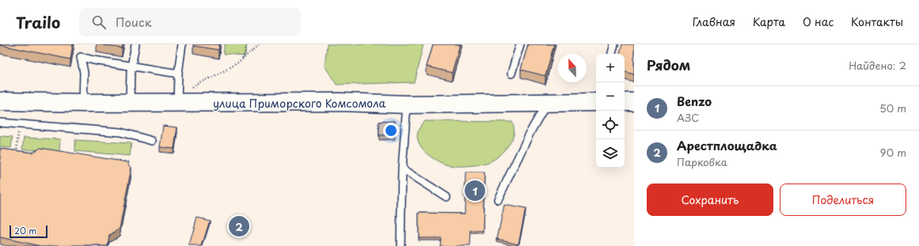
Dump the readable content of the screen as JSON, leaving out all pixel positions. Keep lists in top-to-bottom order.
{
  "streets": {
    "street": ["улица Приморского Комсомола"]
  },
  "scale_bar": "20 m",
  "north": "top",
  "page": {
    "header": "Trailo",
    "search": "Поиск",
    "nav": [
      "Главная",
      "Карта",
      "О нас",
      "Контакты"
    ],
    "heading": ["Рядом", "Найдено: 2"],
    "map_buttons": ["+", "−"],
    "list": [
      {
        "mark": "1",
        "name": "Benzo",
        "note": "АЗС",
        "value": "50 m"
      },
      {
        "mark": "2",
        "name": "Арестплощадка",
        "note": "Парковка",
        "value": "90 m"
      }
    ],
    "buttons": ["Сохранить", "Поделиться"],
    "pins": ["1", "2"],
    "scale": "20 m"
  }
}
